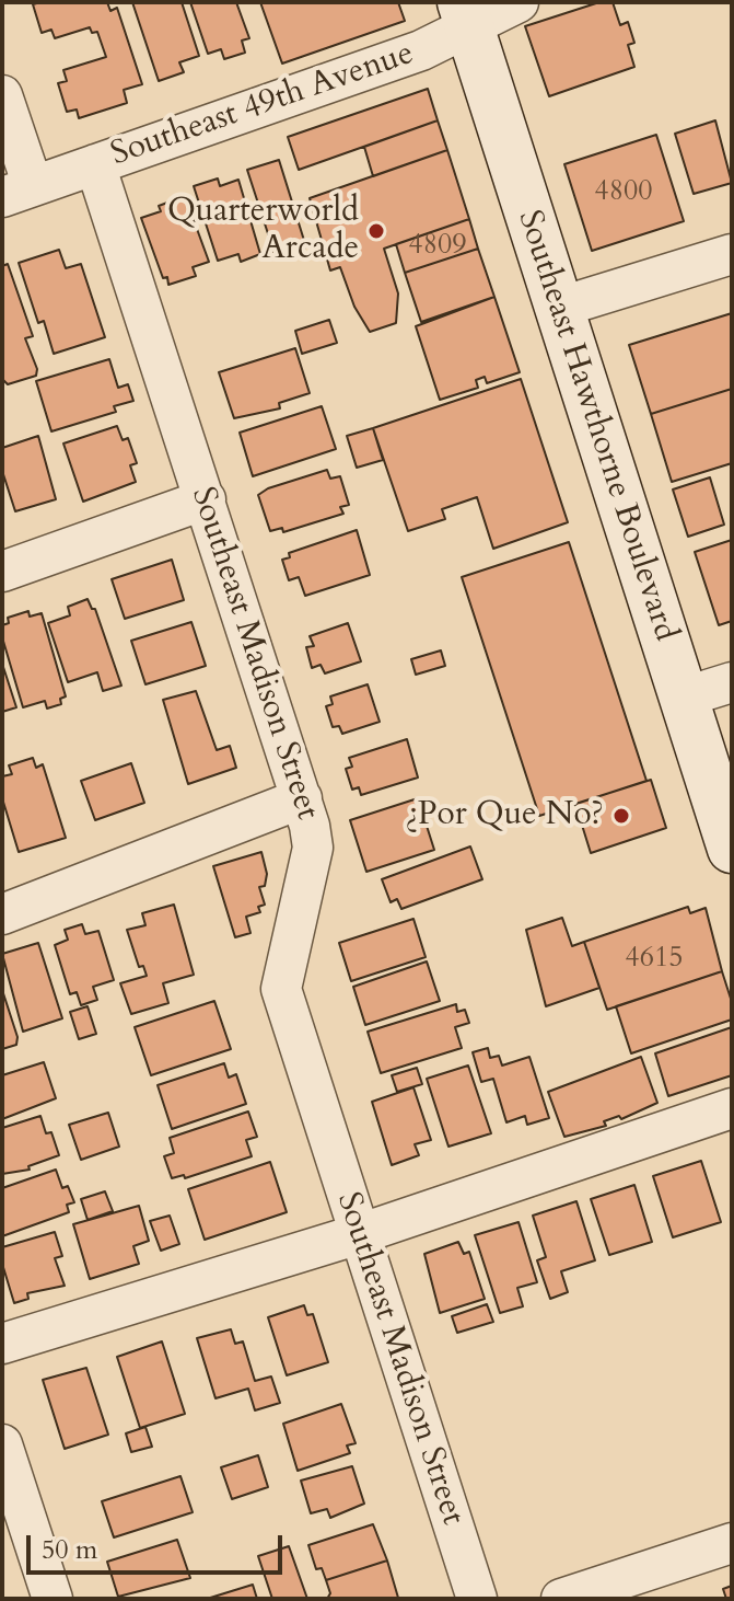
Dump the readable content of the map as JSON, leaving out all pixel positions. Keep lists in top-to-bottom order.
{
  "streets": {
    "main road": ["Southeast Hawthorne Boulevard"],
    "street": ["Southeast 49th Avenue", "Southeast Madison Street"]
  },
  "crossings": [
    ["Southeast 49th Avenue", "Southeast Hawthorne Boulevard"],
    ["Southeast 49th Avenue", "Southeast Madison Street"]
  ],
  "places": ["Quarterworld Arcade", "¿Por Que No?"],
  "house_numbers": ["4800", "4809", "4615"],
  "scale_bar": "50 m"
}
